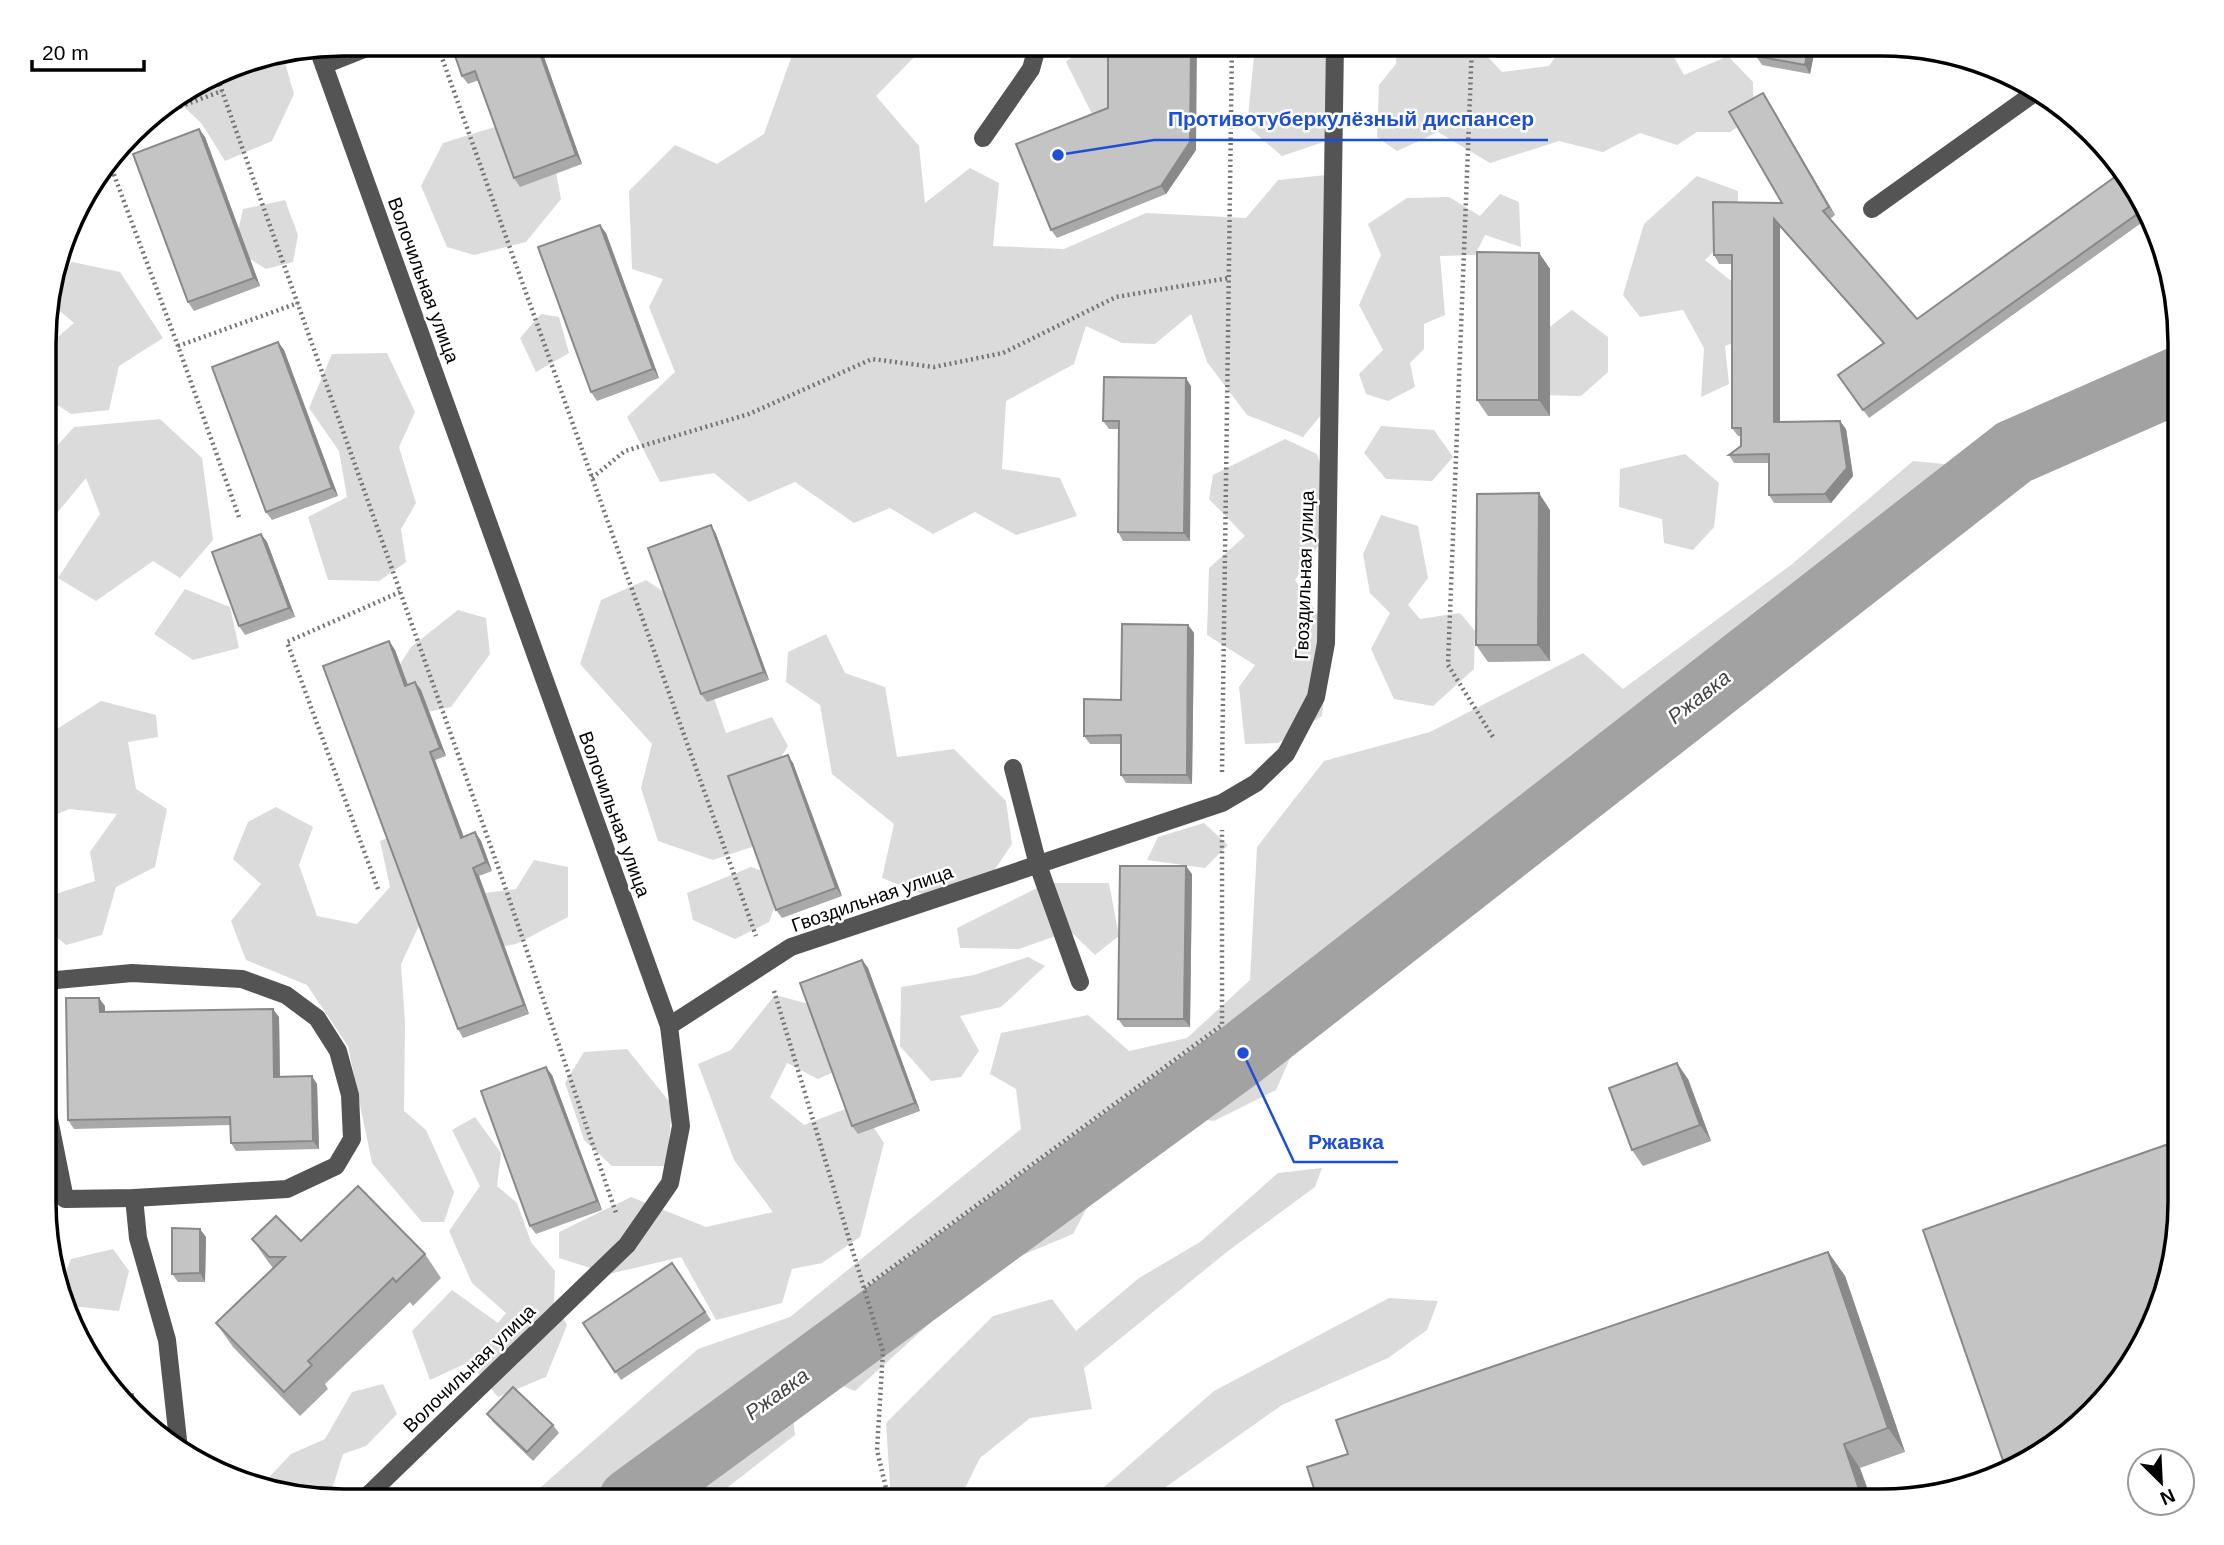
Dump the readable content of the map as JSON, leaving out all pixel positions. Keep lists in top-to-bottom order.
{
  "streets": {
    "street": ["Волочильная улица", "Гвоздильная улица"]
  },
  "crossings": [
    ["Волочильная улица", "Гвоздильная улица"]
  ],
  "water": ["Ржавка"],
  "places": ["Противотуберкулёзный диспансер", "Ржавка"],
  "scale_bar": "20 m",
  "north": "bottom right"
}
